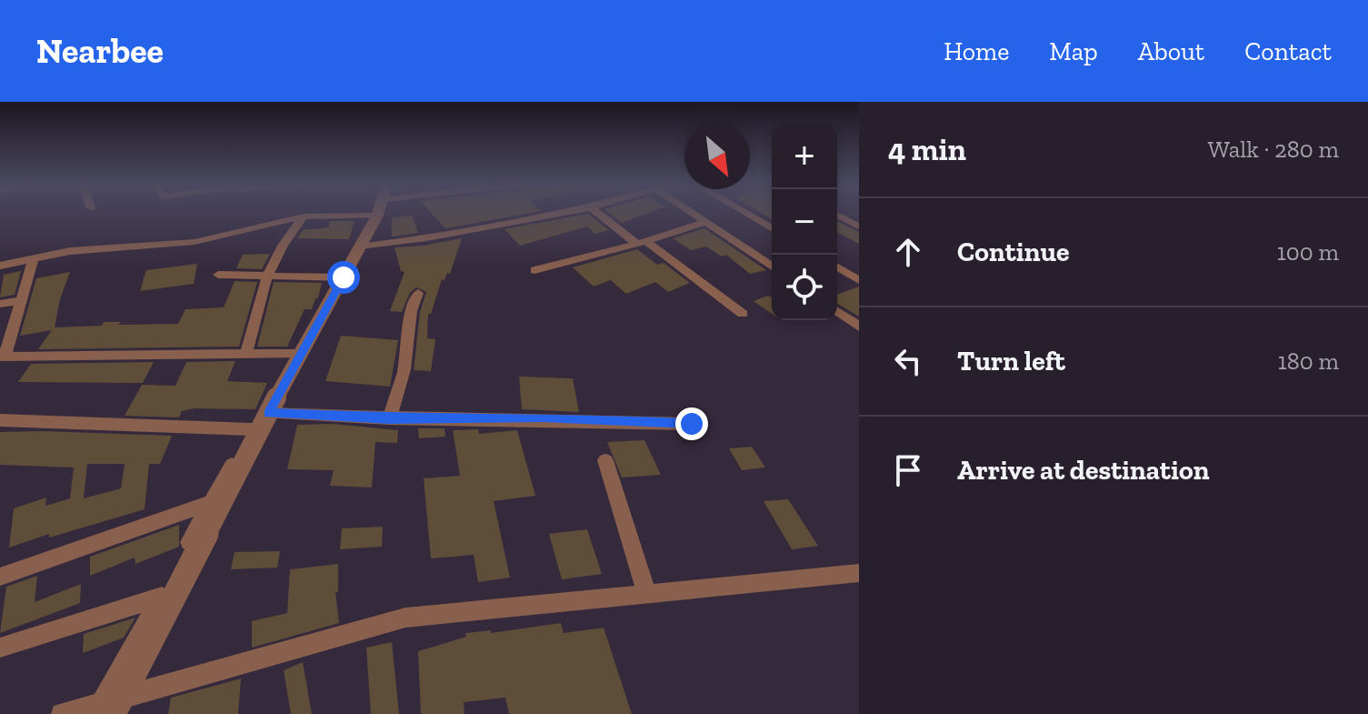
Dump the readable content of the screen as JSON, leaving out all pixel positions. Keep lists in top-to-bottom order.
{
  "north": "bottom right",
  "page": {
    "header": "Nearbee",
    "nav": [
      "Home",
      "Map",
      "About",
      "Contact"
    ],
    "heading": ["4 min", "Walk · 280 m"],
    "map_buttons": ["+", "−"],
    "list": [
      ["Continue", "100 m"],
      ["Turn left", "180 m"],
      "Arrive at destination"
    ]
  }
}
